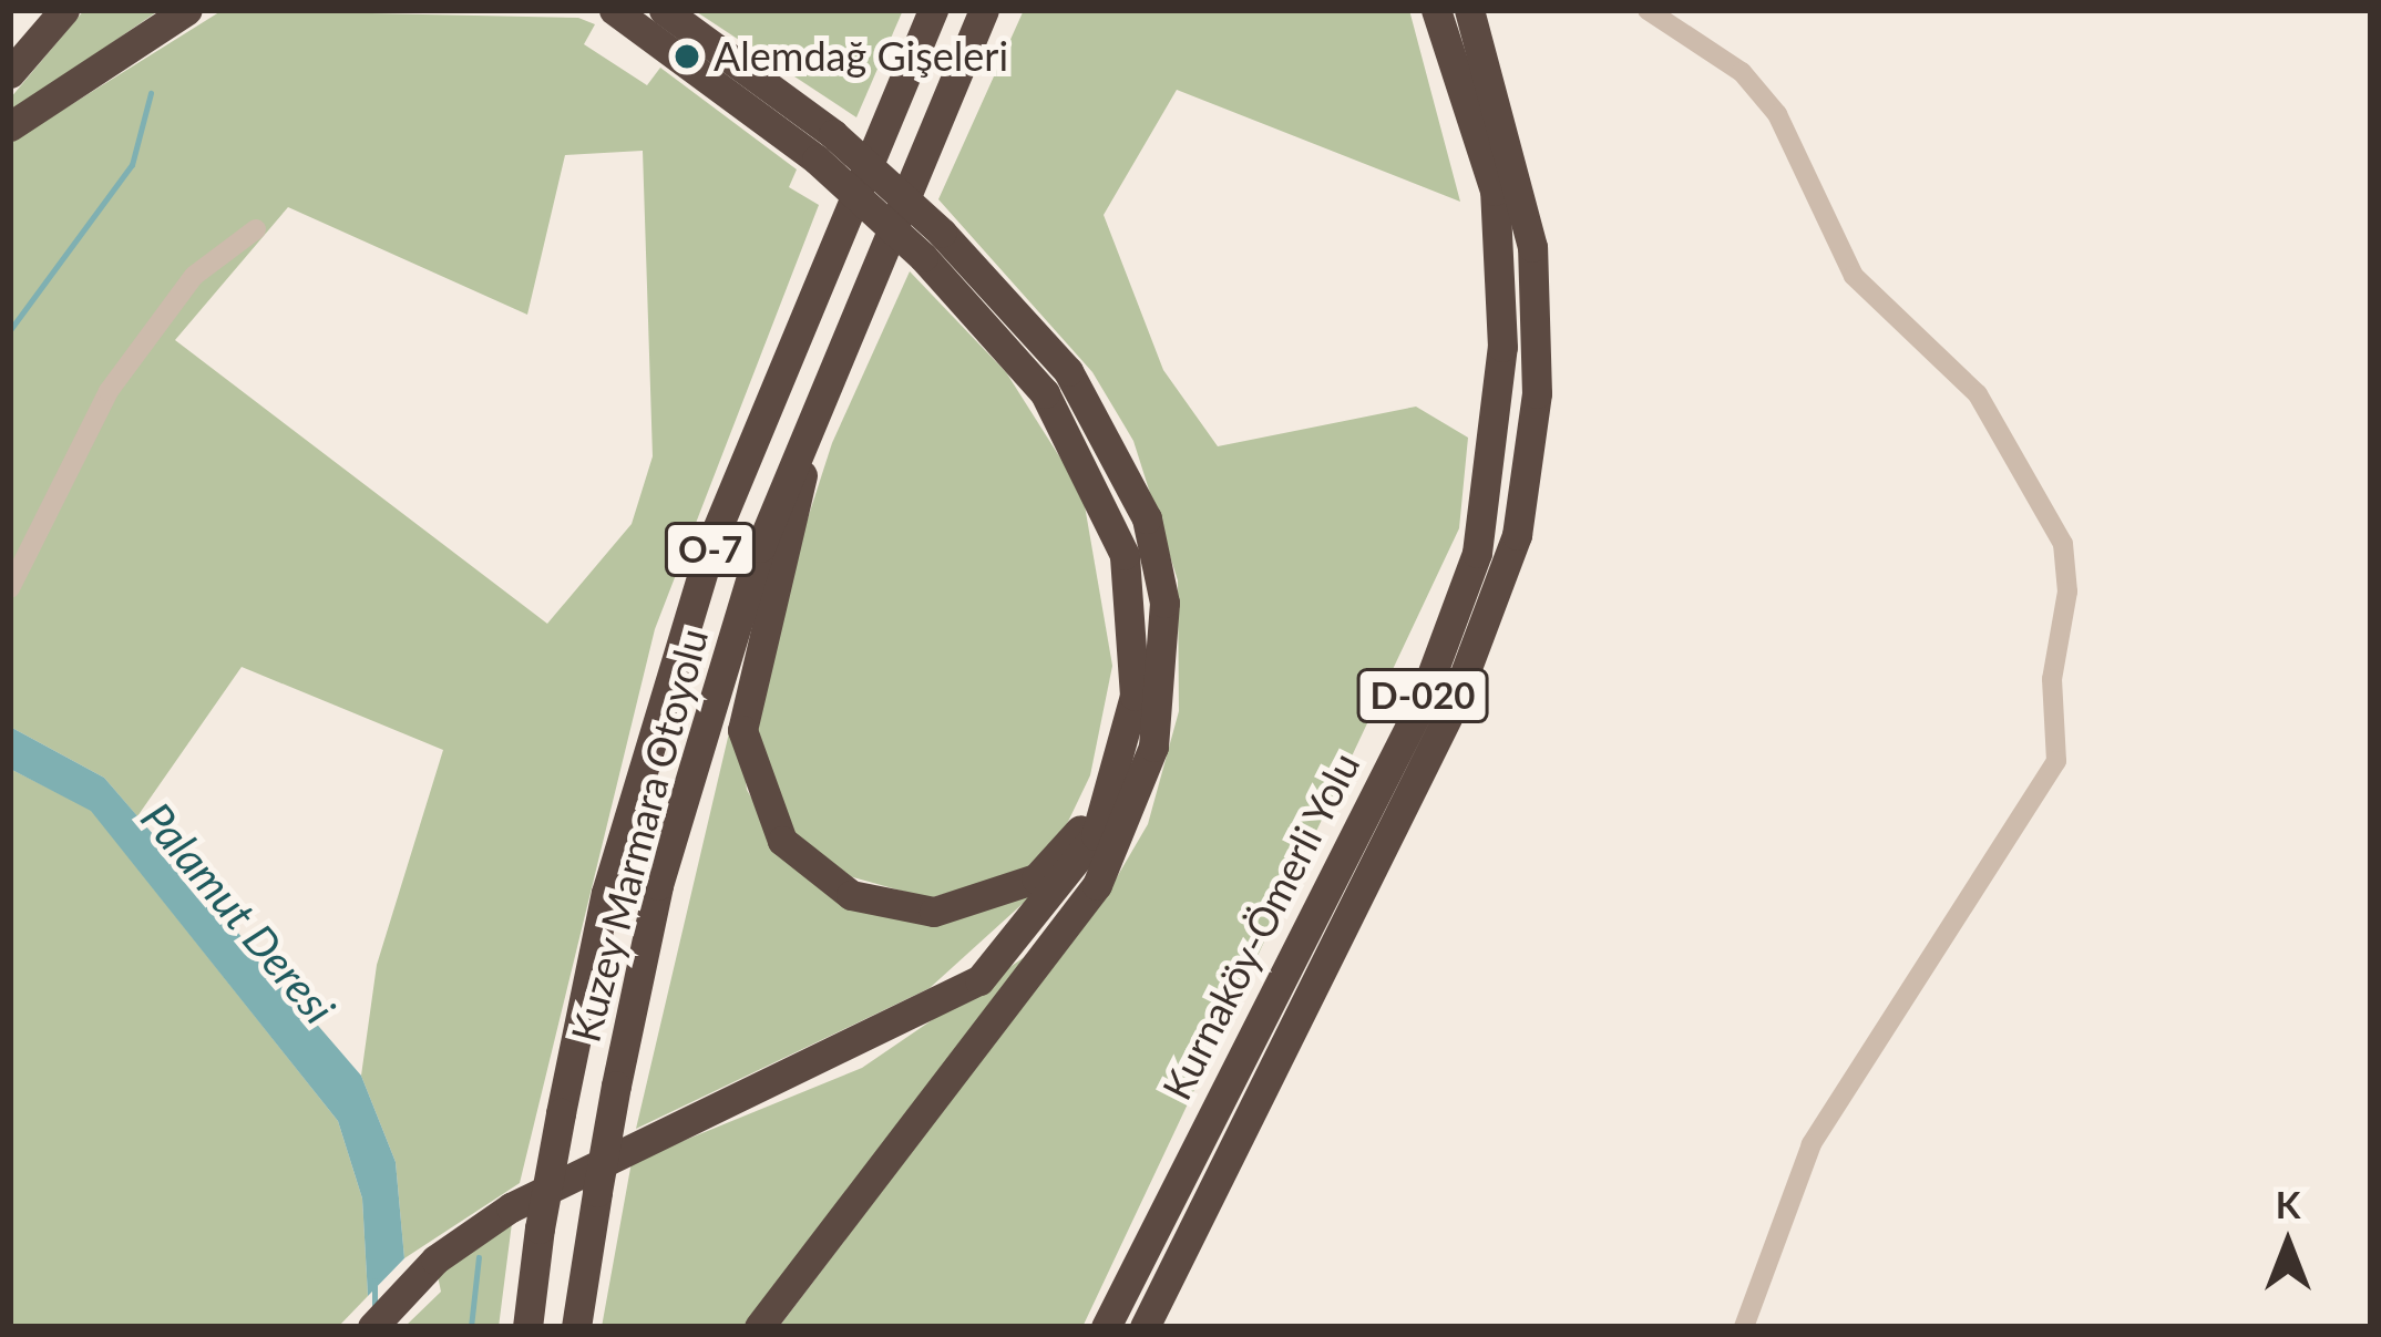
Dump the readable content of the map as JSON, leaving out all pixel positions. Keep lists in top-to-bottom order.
{
  "streets": {
    "highway": [
      "O-7",
      "D-020",
      "Kuzey Marmara Otoyolu",
      "Kurnaköy-Ömerli Yolu"
    ]
  },
  "water": ["Palamut Deresi"],
  "places": ["Alemdağ Gişeleri"],
  "north": "top"
}
